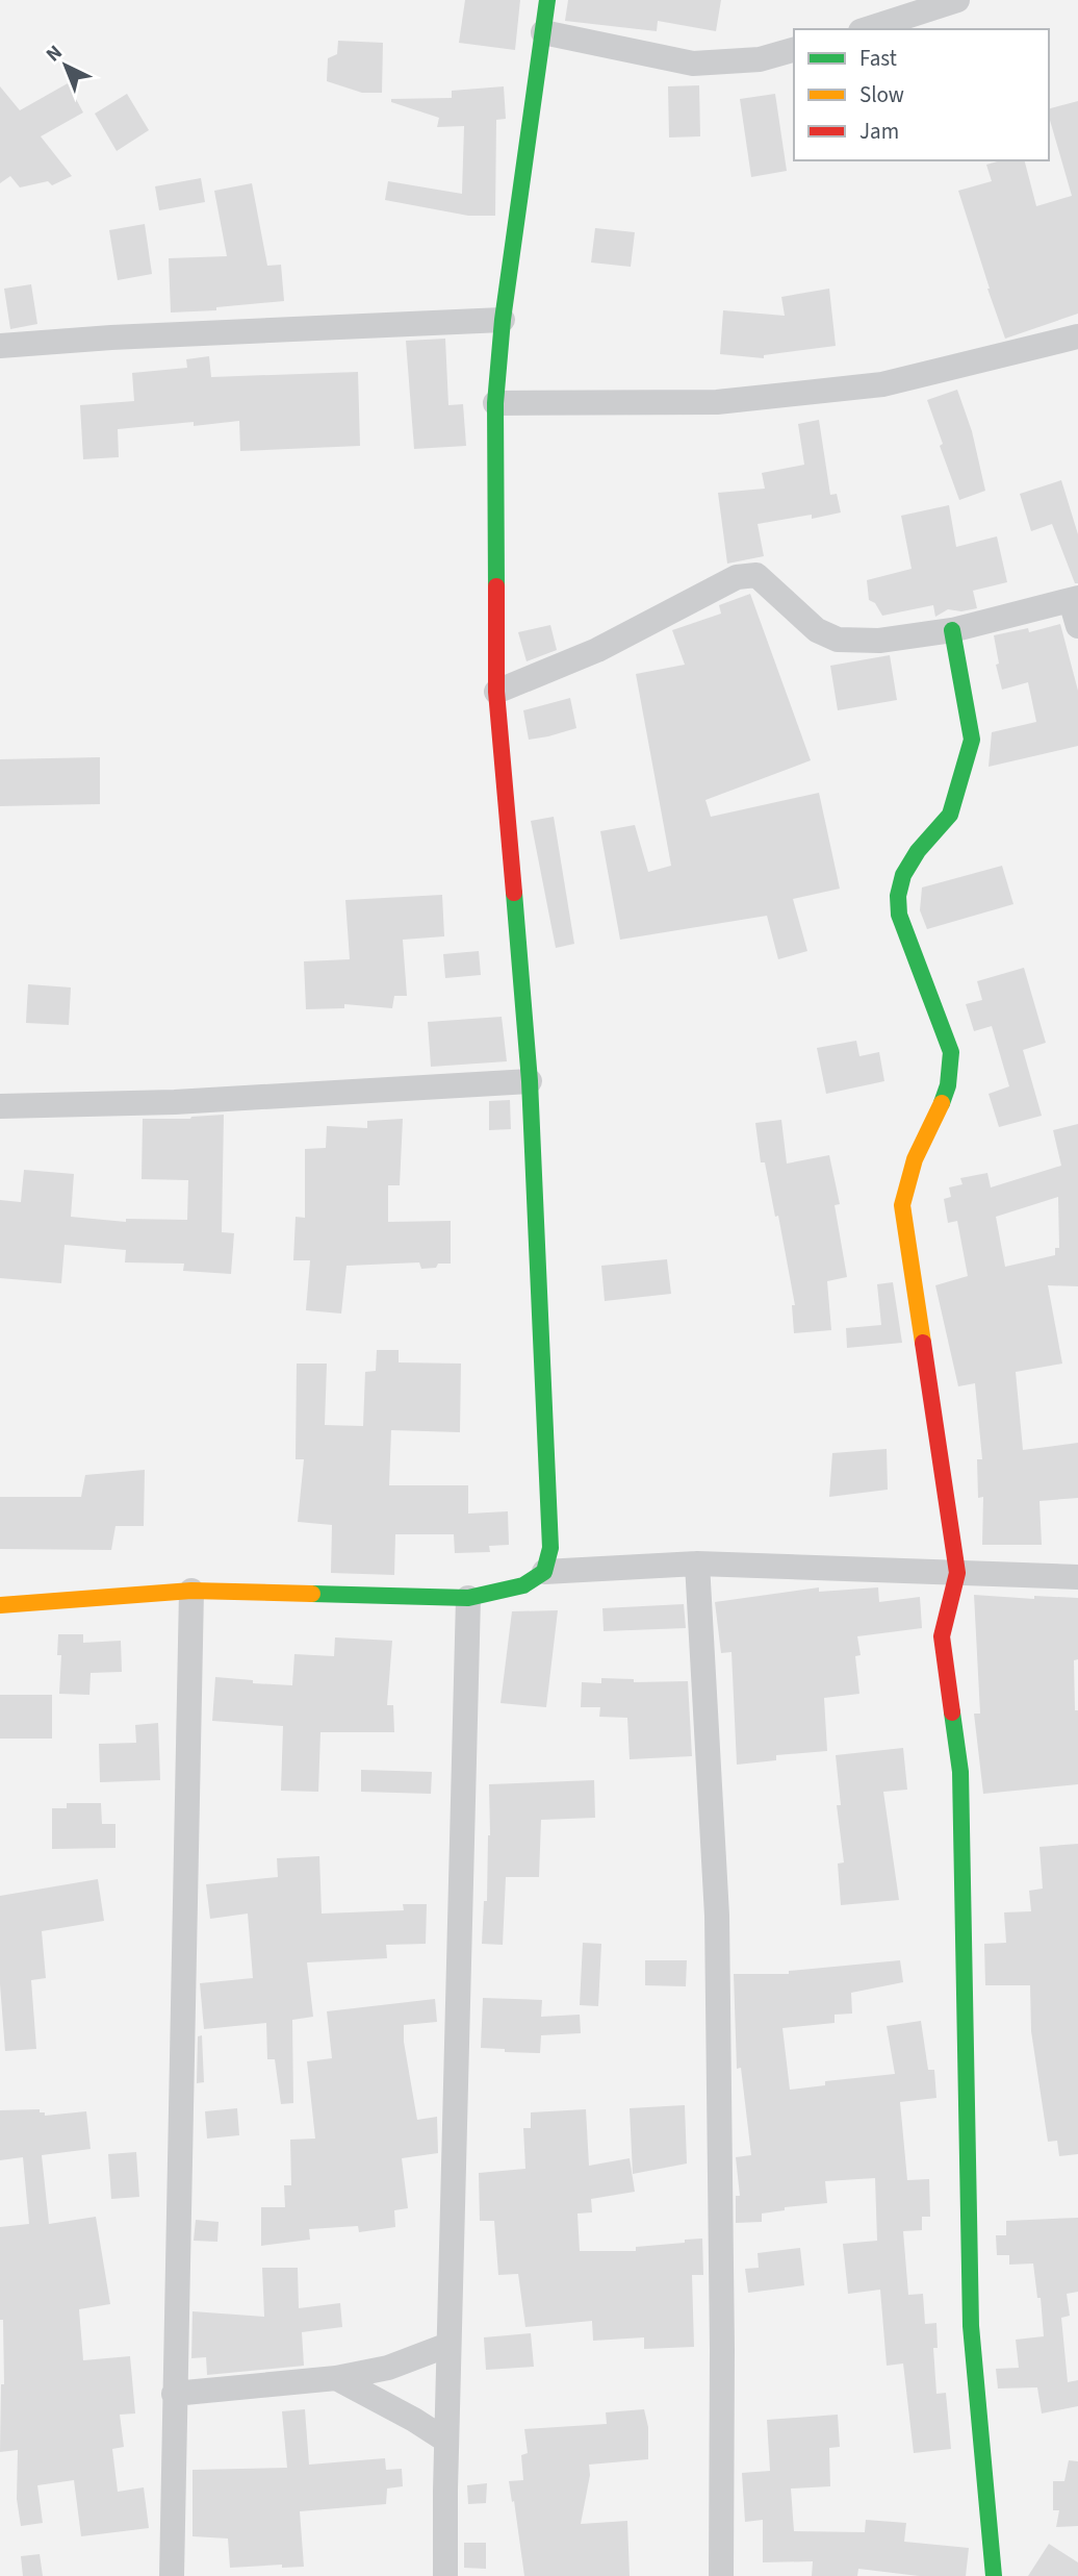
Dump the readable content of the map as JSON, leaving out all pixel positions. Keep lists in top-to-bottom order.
{
  "legend": ["Fast", "Slow", "Jam"],
  "north": "top left"
}
